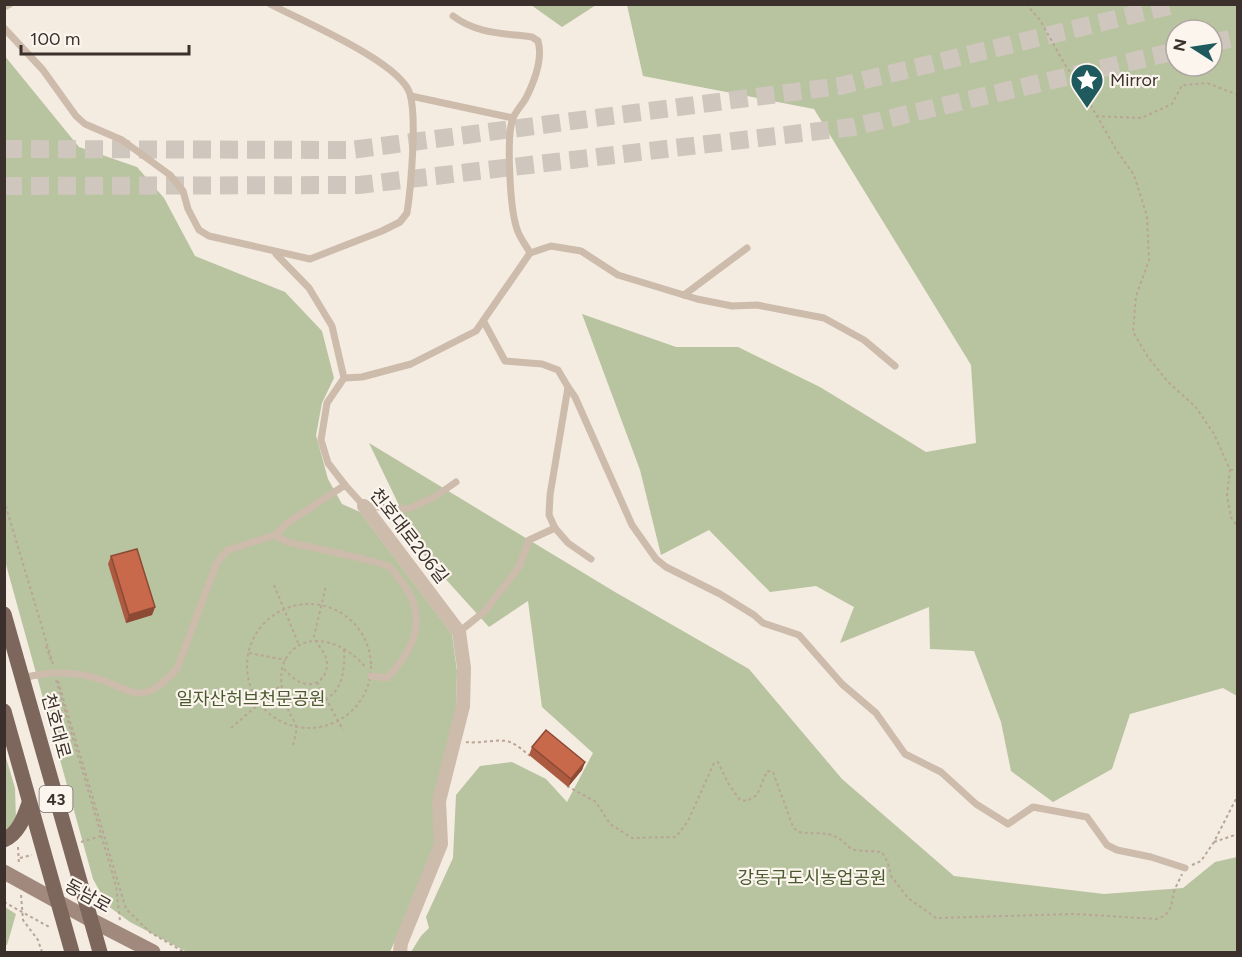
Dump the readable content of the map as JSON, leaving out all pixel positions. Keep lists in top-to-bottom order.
{
  "streets": {
    "main road": ["천호대로", "43", "동남로"],
    "street": ["천호대로206길"]
  },
  "crossings": [
    ["천호대로206길", "천호대로"],
    ["천호대로", "동남로"],
    ["43", "동남로"]
  ],
  "parks": ["일자산허브천문공원", "강동구도시농업공원"],
  "places": {
    "place": ["Mirror"]
  },
  "scale_bar": "100 m",
  "north": "left"
}
